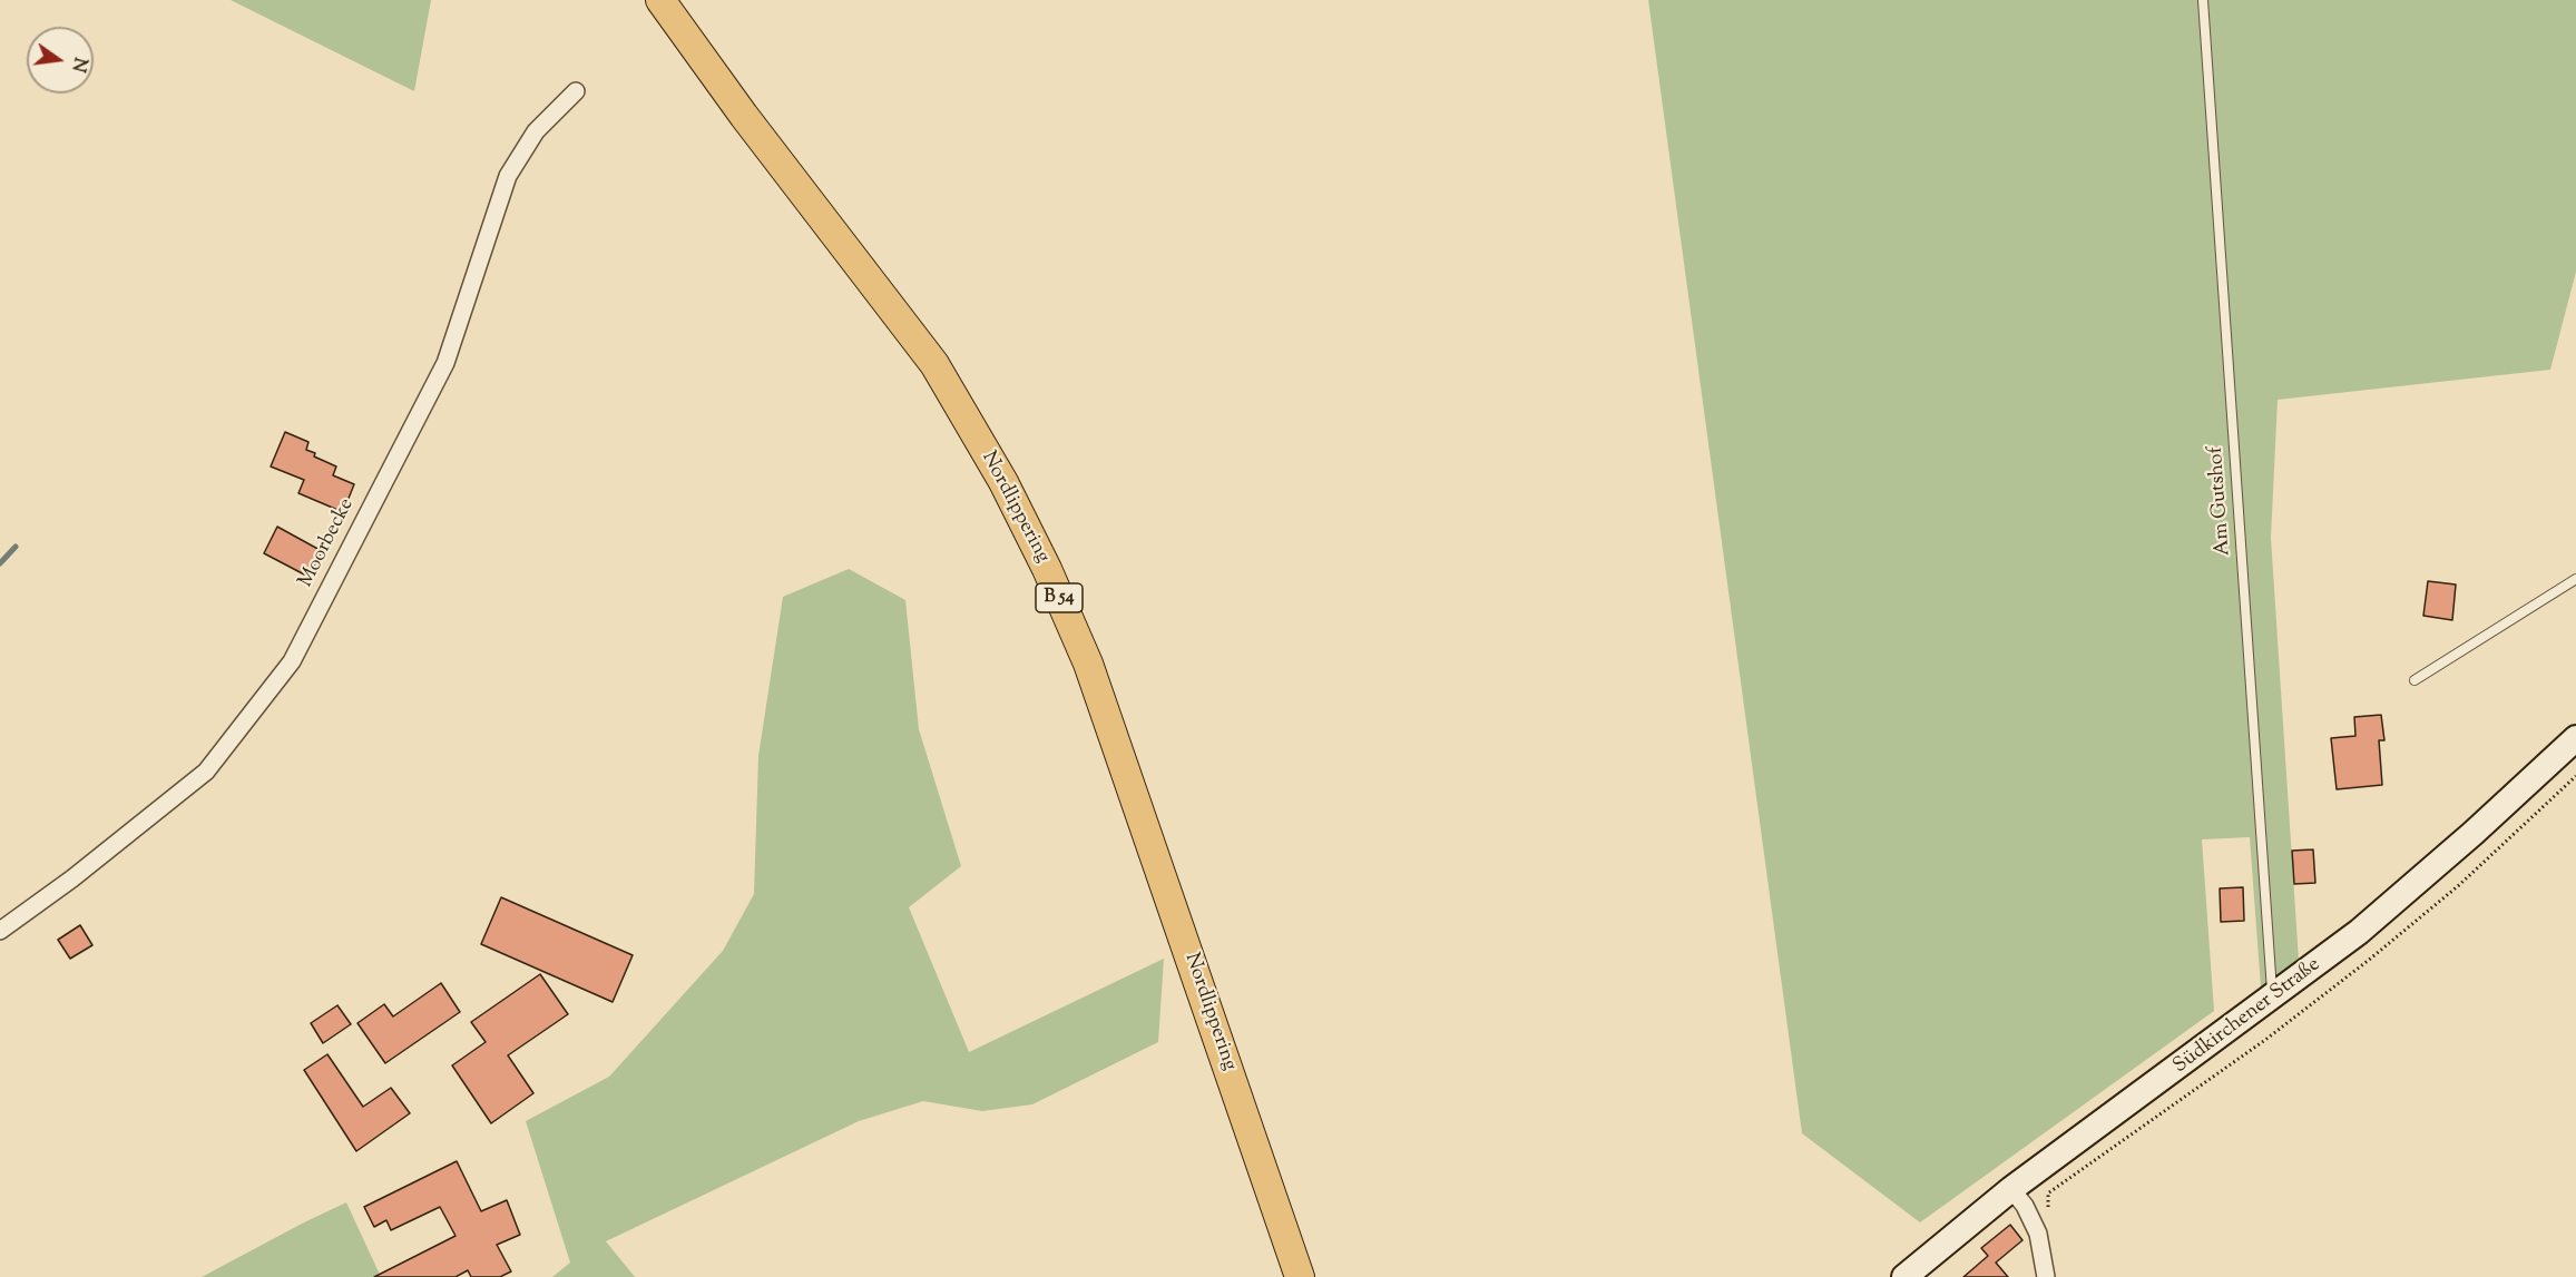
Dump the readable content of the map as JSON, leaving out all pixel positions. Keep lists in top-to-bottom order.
{
  "streets": {
    "main road": ["Nordlippering", "B 54"],
    "street": ["Moorbecke", "Südkirchener Straße"],
    "lane": ["Am Gutshof"]
  },
  "crossings": [
    ["Am Gutshof", "Südkirchener Straße"]
  ],
  "north": "right"
}
